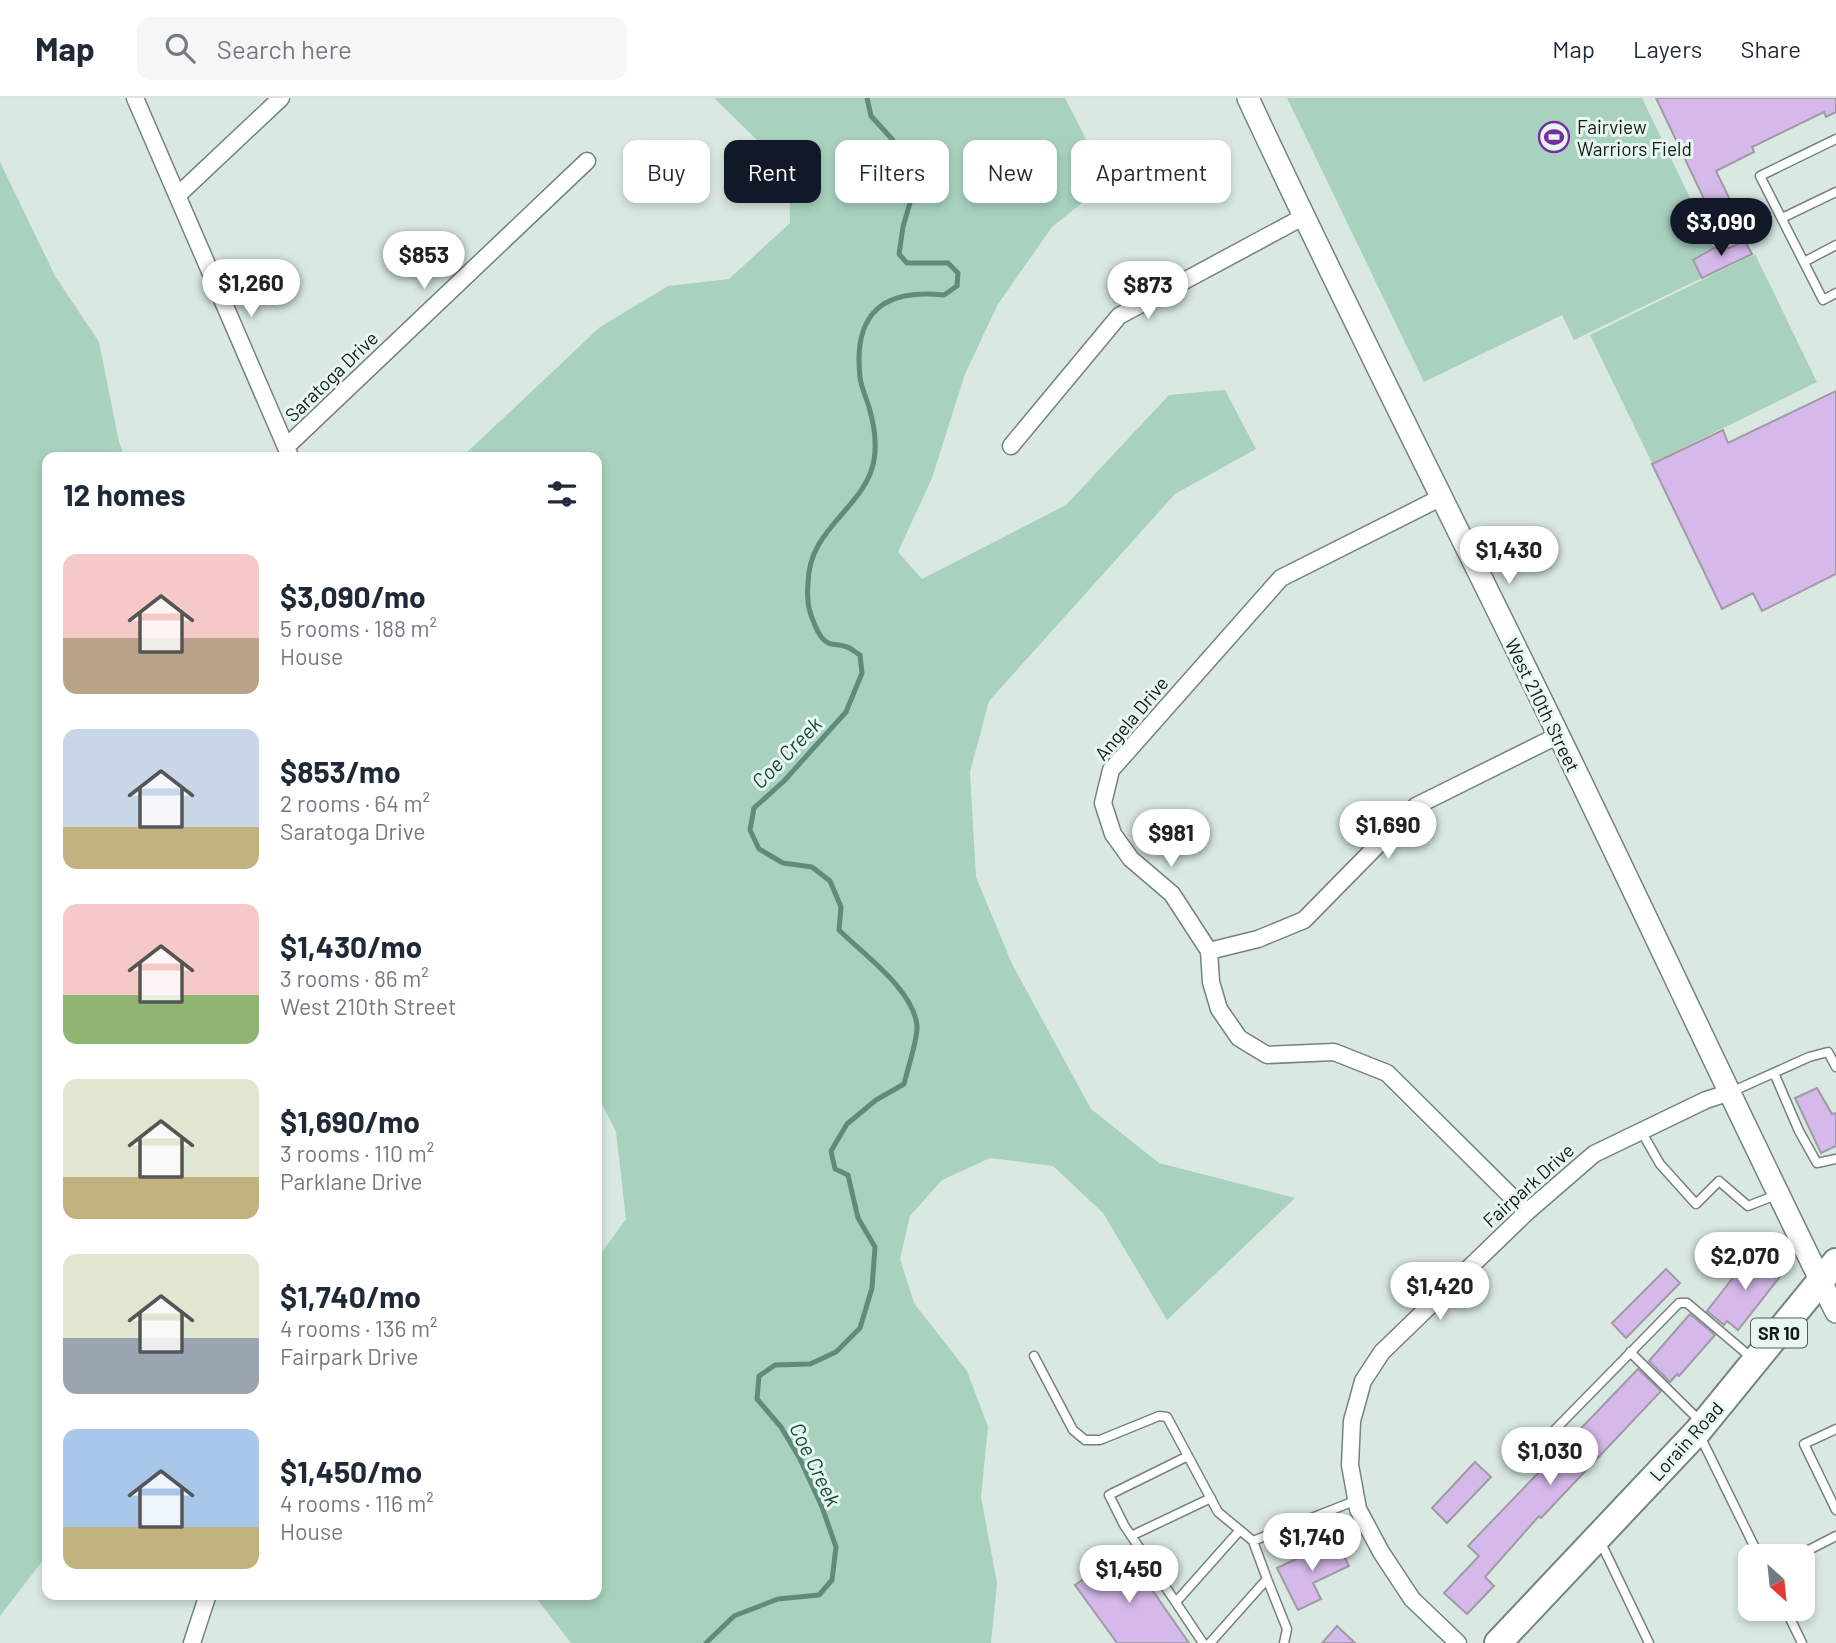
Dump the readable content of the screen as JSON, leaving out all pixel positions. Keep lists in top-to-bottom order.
{
  "streets": {
    "main road": ["SR 10", "Lorain Road"],
    "street": [
      "Saratoga Drive",
      "West 210th Street",
      "Angela Drive",
      "Fairpark Drive"
    ]
  },
  "crossings": [
    ["West 210th Street", "Angela Drive"],
    ["West 210th Street", "Fairpark Drive"],
    ["West 210th Street", "Lorain Road"],
    ["Angela Drive", "Fairpark Drive"]
  ],
  "water": ["Coe Creek"],
  "places": {
    "sports": ["Fairview Warriors Field"]
  },
  "north": "bottom right",
  "page": {
    "header": "Map",
    "search": "Search here",
    "nav": ["Map", "Layers", "Share"],
    "chip": [
      "Buy",
      "Rent",
      "Filters",
      "New",
      "Apartment"
    ],
    "price": [
      "$3,090",
      "$853",
      "$1,260",
      "$873",
      "$1,430",
      "$1,690",
      "$981",
      "$2,070",
      "$1,420",
      "$1,030",
      "$1,740",
      "$1,450"
    ],
    "heading": "12 homes",
    "list": [
      {
        "name": "$3,090/mo",
        "note": "5 rooms · 188 m² · House"
      },
      {
        "name": "$853/mo",
        "note": "2 rooms · 64 m² · Saratoga Drive"
      },
      {
        "name": "$1,430/mo",
        "note": "3 rooms · 86 m² · West 210th Street"
      },
      {
        "name": "$1,690/mo",
        "note": "3 rooms · 110 m² · Parklane Drive"
      },
      {
        "name": "$1,740/mo",
        "note": "4 rooms · 136 m² · Fairpark Drive"
      },
      {
        "name": "$1,450/mo",
        "note": "4 rooms · 116 m² · House"
      }
    ]
  }
}
